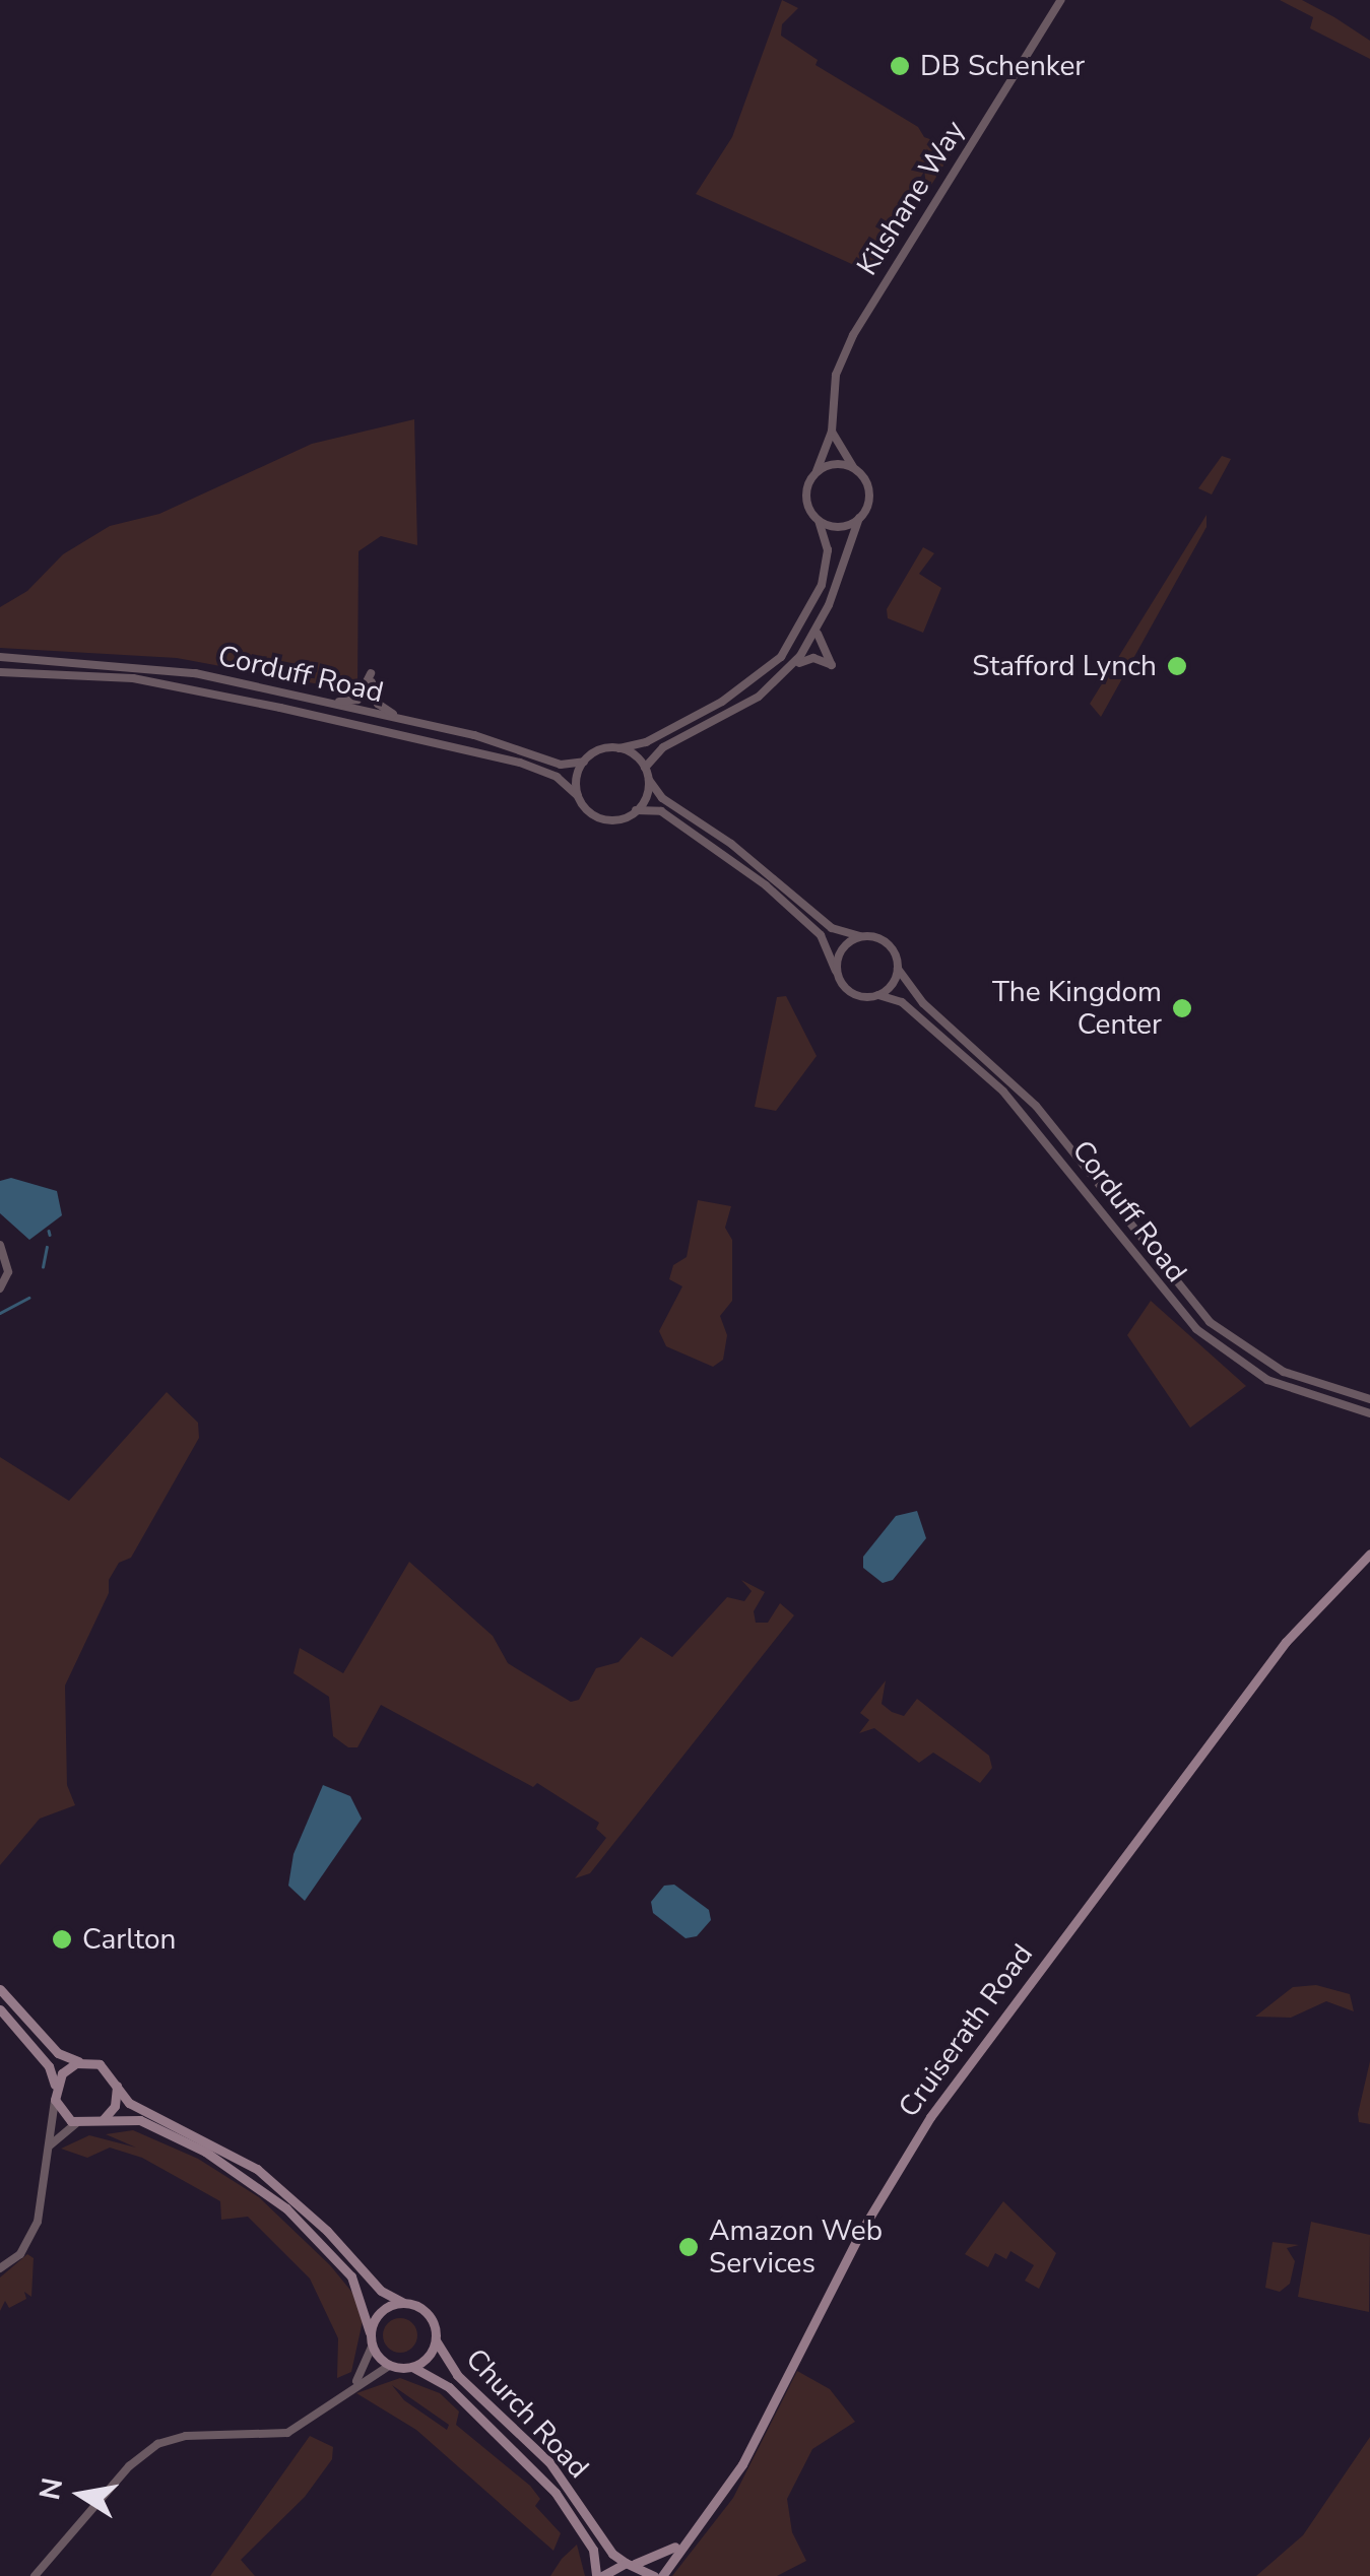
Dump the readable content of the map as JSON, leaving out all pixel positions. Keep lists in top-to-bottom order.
{
  "streets": {
    "main road": ["Cruiserath Road", "Church Road"],
    "street": ["Kilshane Way", "Corduff Road"]
  },
  "places": [
    "DB Schenker",
    "Stafford Lynch",
    "The Kingdom Center",
    "Carlton",
    "Amazon Web Services"
  ],
  "north": "left"
}
